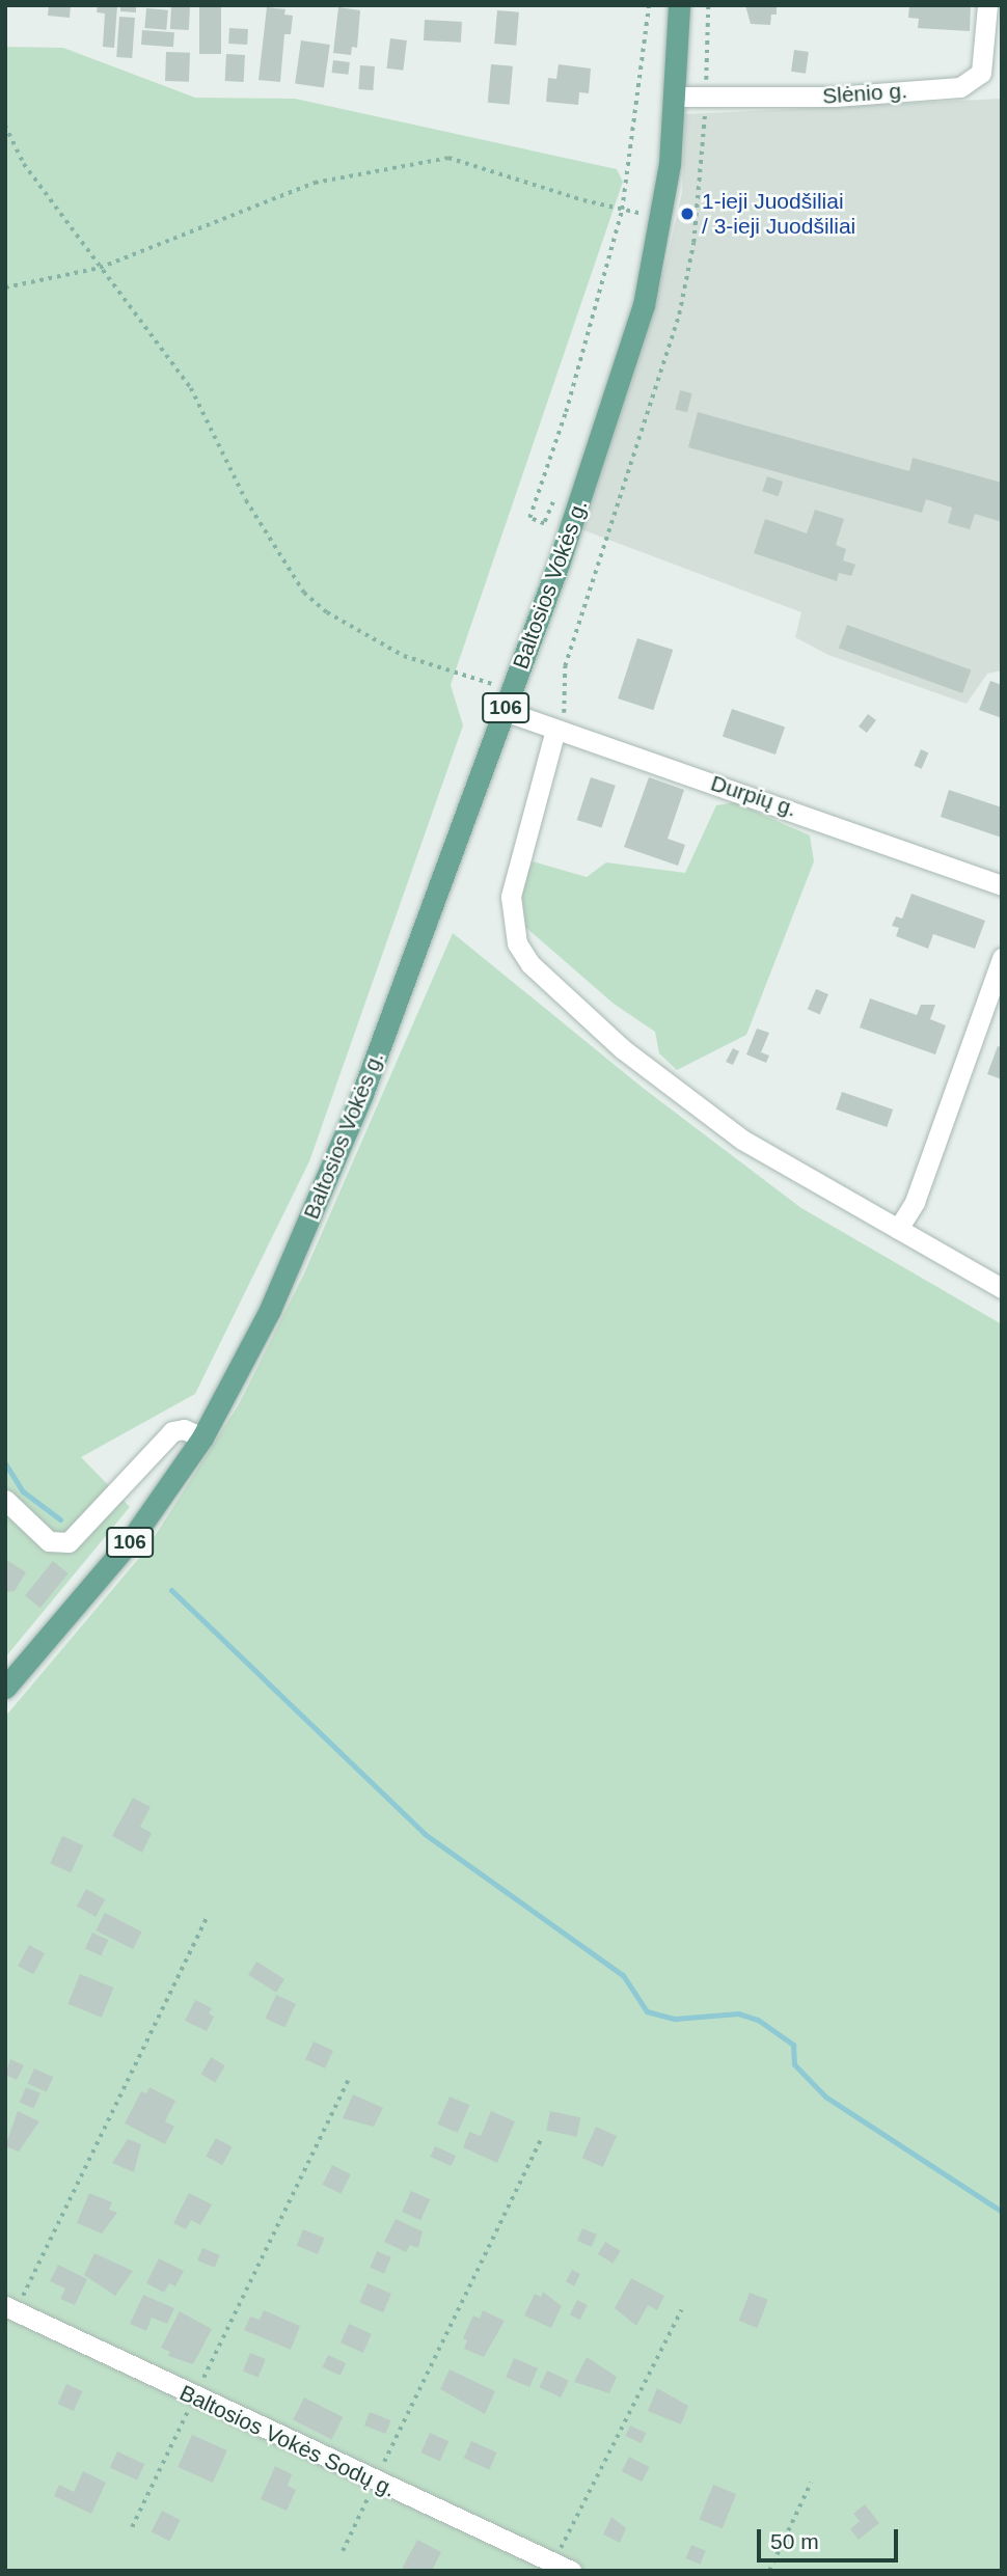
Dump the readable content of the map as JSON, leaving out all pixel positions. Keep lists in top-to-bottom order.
{
  "streets": {
    "main road": ["Baltosios Vokės g.", "106"],
    "street": ["Slėnio g.", "Durpių g.", "Baltosios Vokės Sodų g."]
  },
  "crossings": [
    ["Slėnio g.", "Baltosios Vokės g."],
    ["Baltosios Vokės g.", "106"],
    ["Baltosios Vokės g.", "Durpių g."]
  ],
  "places": ["1-ieji Juodšiliai / 3-ieji Juodšiliai"],
  "scale_bar": "50 m"
}
